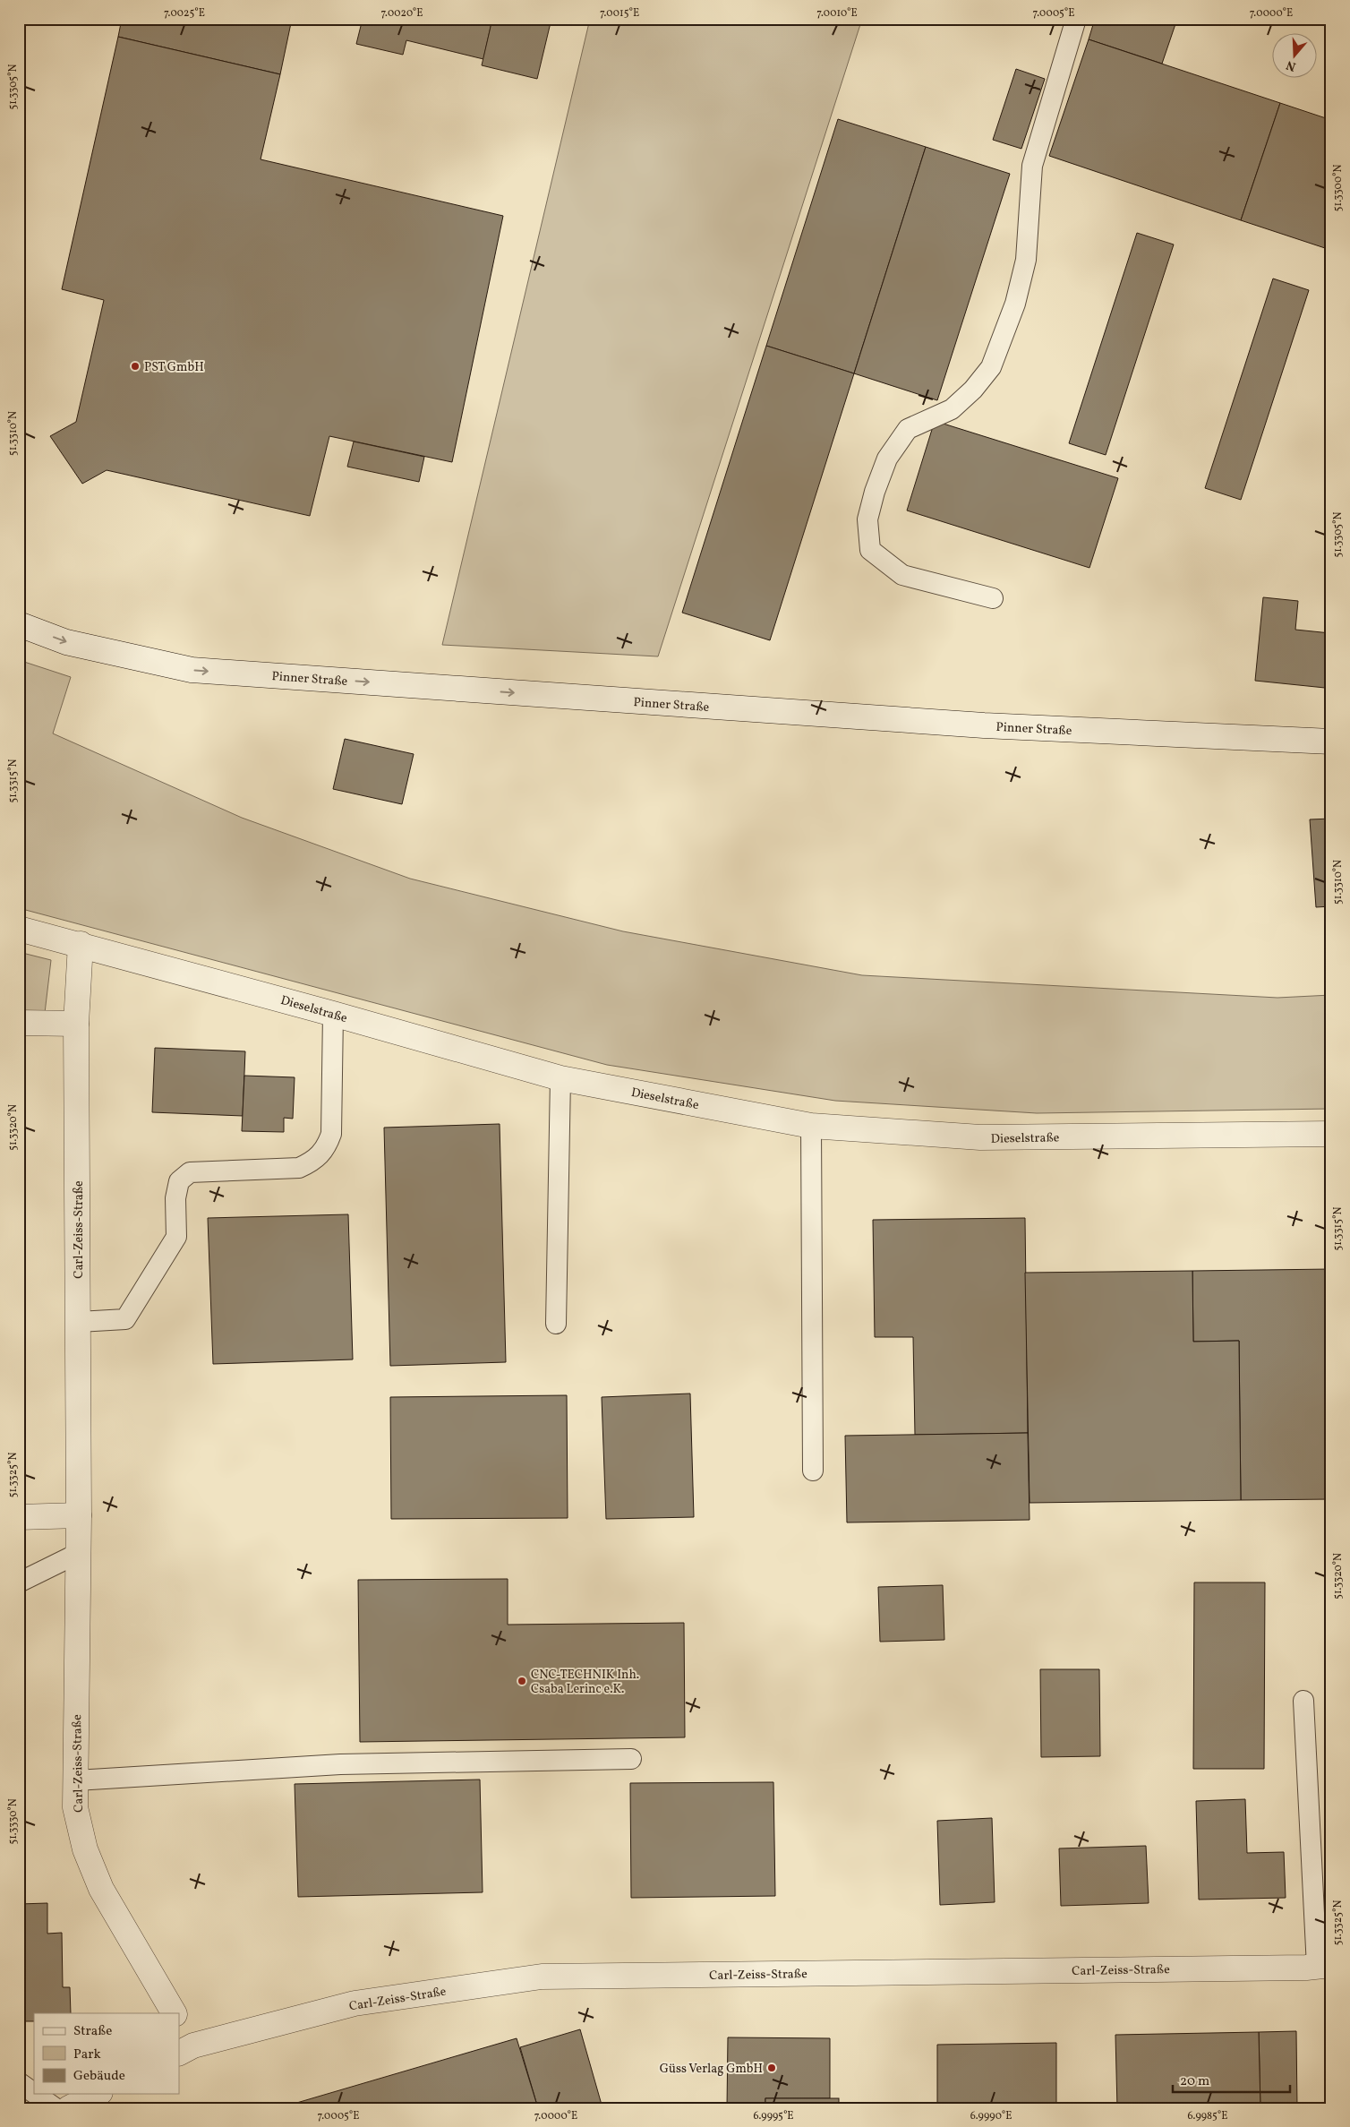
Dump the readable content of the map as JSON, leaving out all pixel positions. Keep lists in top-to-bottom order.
{
  "streets": {
    "street": ["Pinner Straße", "Dieselstraße", "Carl-Zeiss-Straße"]
  },
  "crossings": [
    ["Dieselstraße", "Carl-Zeiss-Straße"]
  ],
  "one_way": ["Pinner Straße"],
  "places": ["PST GmbH", "CNC-TECHNIK Inh. Csaba Lerinc e.K.", "Güss Verlag GmbH"],
  "legend": ["Straße", "Park", "Gebäude"],
  "scale_bar": "20 m",
  "north": "bottom",
  "coordinates": [
    "7.0025°E",
    "7.0020°E",
    "7.0015°E",
    "7.0010°E",
    "7.0005°E",
    "7.0000°E",
    "51.3305°N",
    "51.3300°N",
    "51.3310°N",
    "51.3315°N",
    "51.3320°N",
    "51.3325°N",
    "51.3330°N",
    "6.9995°E",
    "6.9990°E",
    "6.9985°E"
  ]
}
